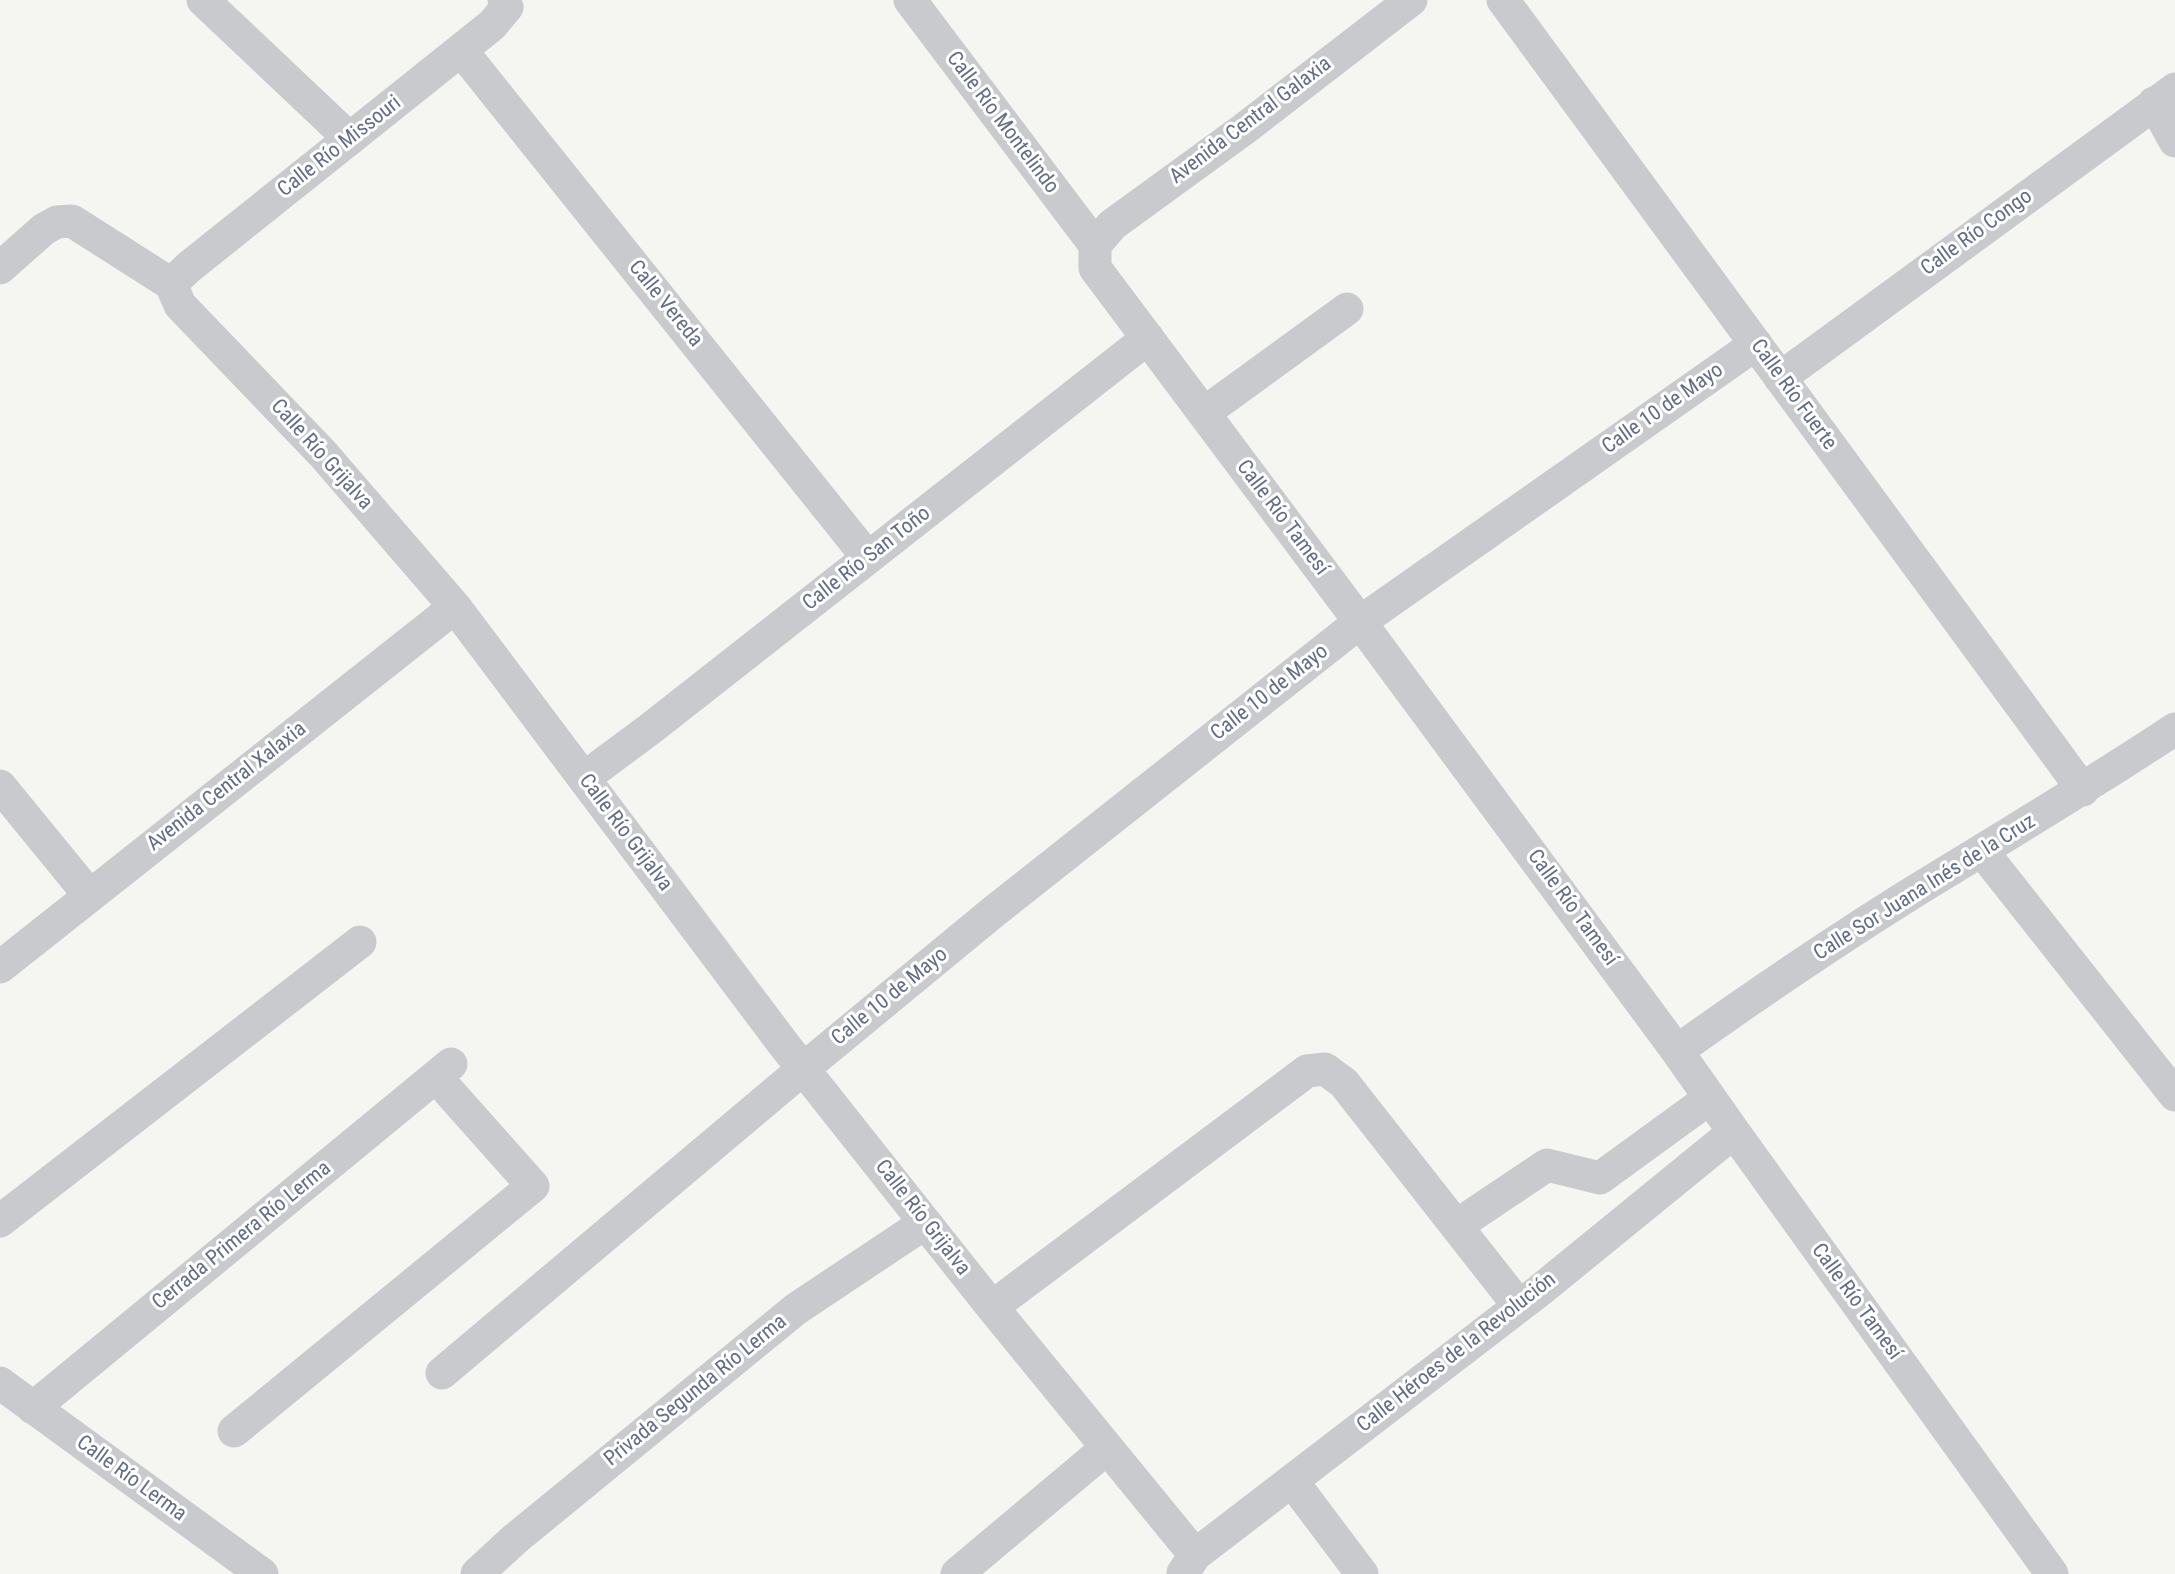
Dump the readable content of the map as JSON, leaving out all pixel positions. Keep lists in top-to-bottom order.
{
  "streets": {
    "street": [
      "Avenida Central Galaxia",
      "Calle Río Montelindo",
      "Calle Río Missouri",
      "Calle Río Congo",
      "Calle Vereda",
      "Calle Río Fuerte",
      "Calle 10 de Mayo",
      "Calle Río Grijalva",
      "Calle Río Tamesí",
      "Calle Río San Toño",
      "Avenida Central Xalaxia",
      "Calle Sor Juana Inés de la Cruz",
      "Cerrada Primera Río Lerma",
      "Calle Héroes de la Revolución",
      "Privada Segunda Río Lerma",
      "Calle Río Lerma"
    ]
  },
  "crossings": [
    ["Avenida Central Galaxia", "Calle Río Montelindo"],
    ["Avenida Central Galaxia", "Calle Río Tamesí"],
    ["Calle Río Montelindo", "Calle Río Tamesí"],
    ["Calle Río Missouri", "Calle Vereda"],
    ["Calle Río Missouri", "Calle Río Grijalva"],
    ["Calle Río Congo", "Calle Río Fuerte"],
    ["Calle Vereda", "Calle Río San Toño"],
    ["Calle Río Fuerte", "Calle 10 de Mayo"],
    ["Calle Río Fuerte", "Calle Sor Juana Inés de la Cruz"],
    ["Calle 10 de Mayo", "Calle Río Grijalva"],
    ["Calle 10 de Mayo", "Calle Río Tamesí"],
    ["Calle Río Grijalva", "Calle Río San Toño"],
    ["Calle Río Grijalva", "Avenida Central Xalaxia"],
    ["Calle Río Grijalva", "Calle Héroes de la Revolución"],
    ["Calle Río Grijalva", "Privada Segunda Río Lerma"],
    ["Calle Río Tamesí", "Calle Río San Toño"],
    ["Calle Río Tamesí", "Calle Sor Juana Inés de la Cruz"],
    ["Calle Río Tamesí", "Calle Héroes de la Revolución"],
    ["Cerrada Primera Río Lerma", "Calle Río Lerma"]
  ]
}
